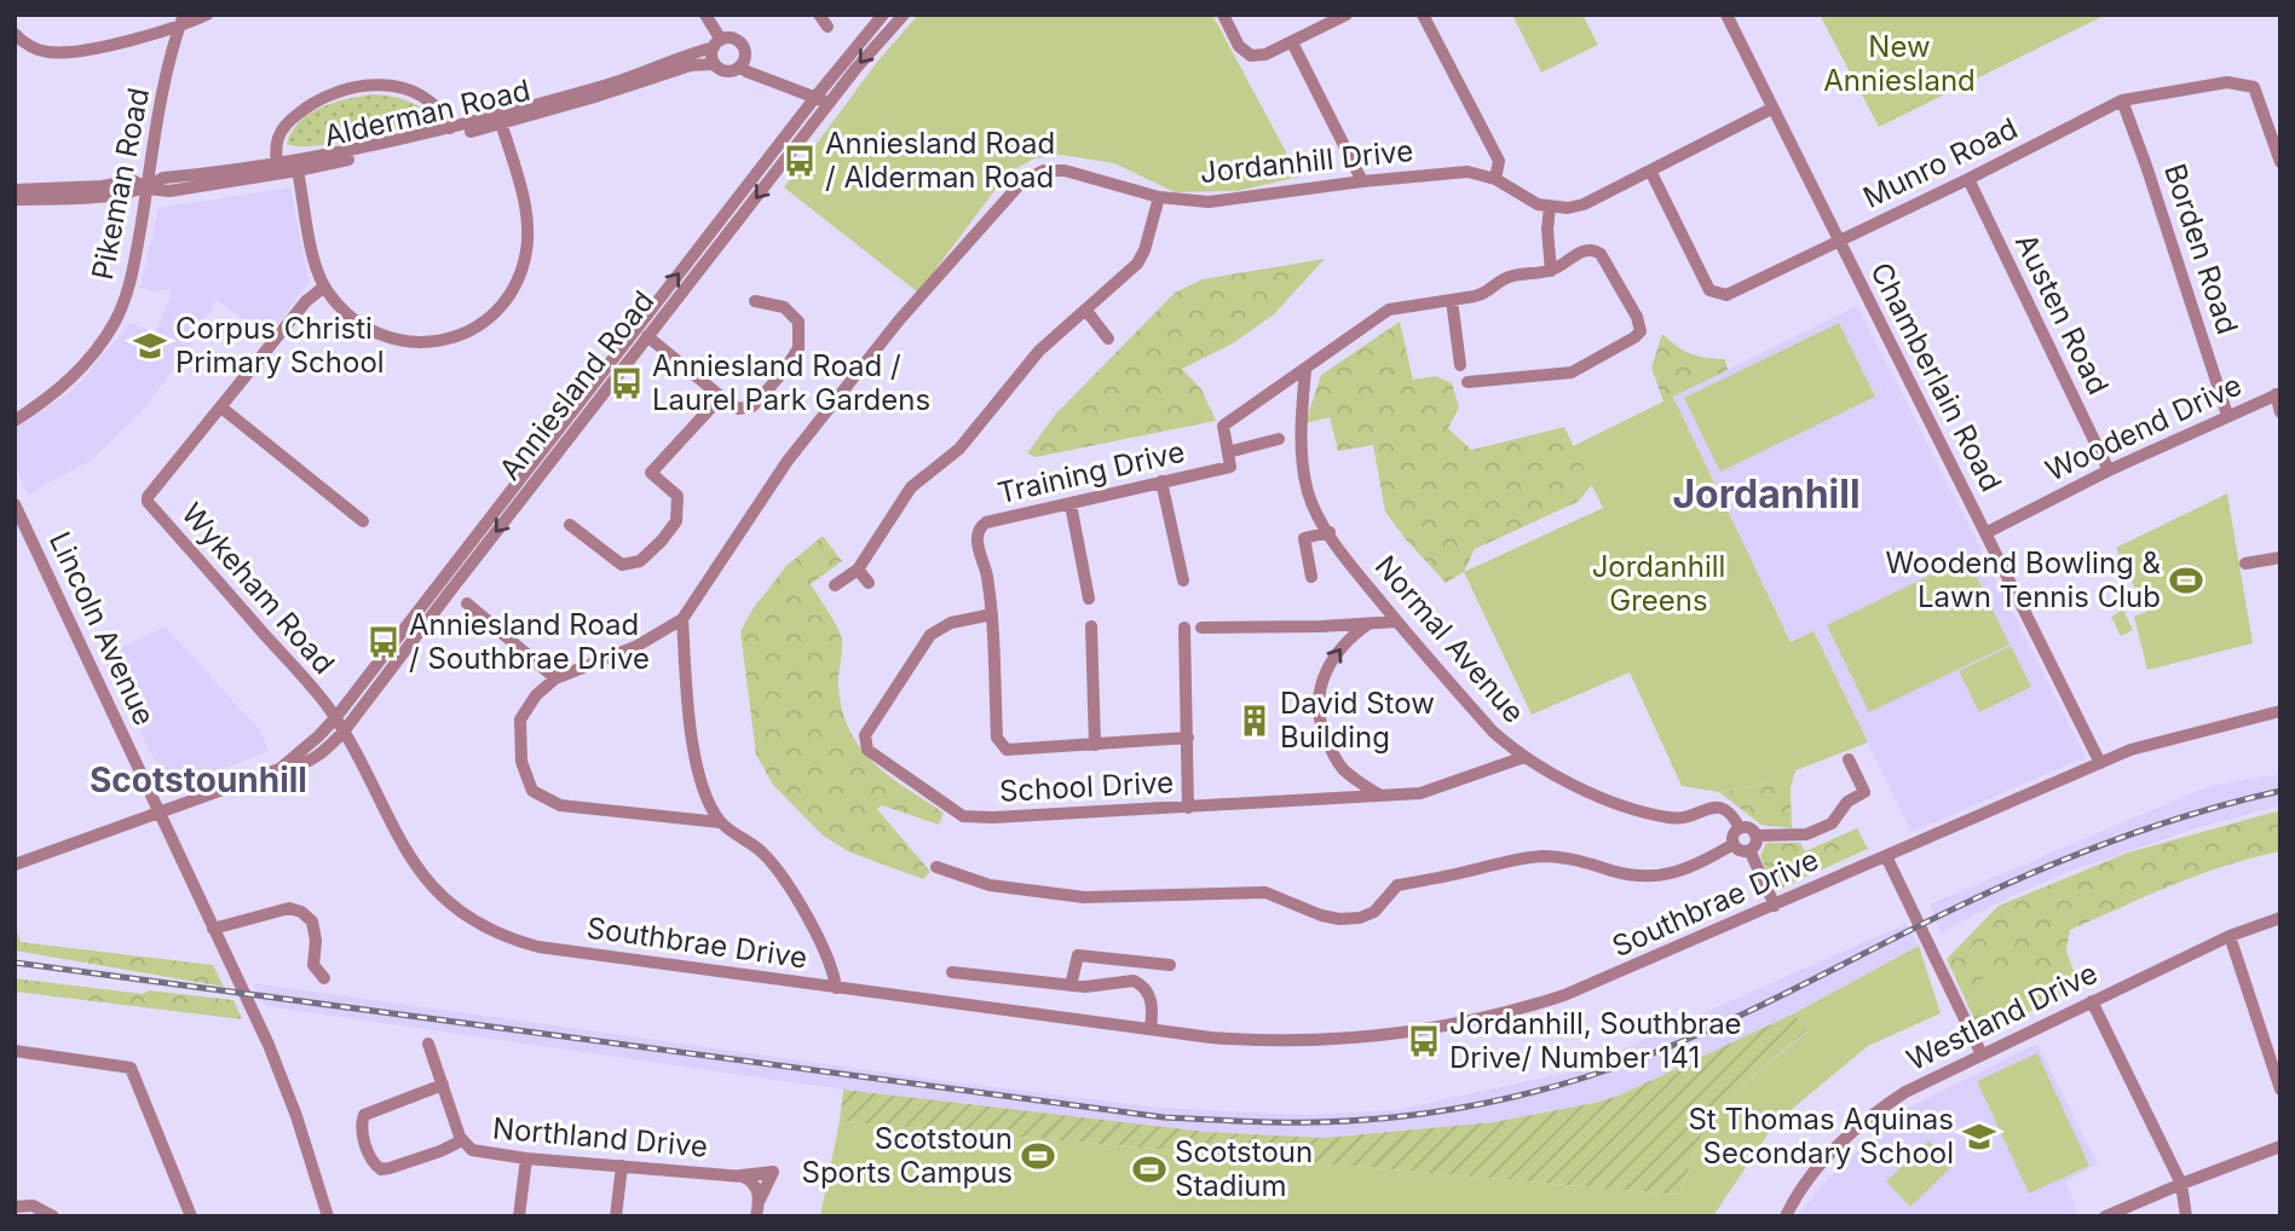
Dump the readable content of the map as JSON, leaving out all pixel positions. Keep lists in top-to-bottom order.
{
  "streets": {
    "street": [
      "Alderman Road",
      "Jordanhill Drive",
      "Munro Road",
      "Pikeman Road",
      "Borden Road",
      "Austen Road",
      "Chamberlain Road",
      "Anniesland Road",
      "Woodend Drive",
      "Training Drive",
      "Wykeham Road",
      "Lincoln Avenue",
      "Normal Avenue",
      "School Drive",
      "Southbrae Drive",
      "Westland Drive",
      "Northland Drive"
    ]
  },
  "crossings": [
    ["Alderman Road", "Pikeman Road"],
    ["Alderman Road", "Anniesland Road"],
    ["Alderman Road", "Wykeham Road"],
    ["Munro Road", "Borden Road"],
    ["Munro Road", "Austen Road"],
    ["Munro Road", "Chamberlain Road"],
    ["Borden Road", "Woodend Drive"],
    ["Austen Road", "Woodend Drive"],
    ["Chamberlain Road", "Woodend Drive"],
    ["Chamberlain Road", "Southbrae Drive"],
    ["Anniesland Road", "Wykeham Road"],
    ["Anniesland Road", "Lincoln Avenue"],
    ["Anniesland Road", "Southbrae Drive"],
    ["Training Drive", "Normal Avenue"],
    ["Training Drive", "School Drive"],
    ["Wykeham Road", "Southbrae Drive"],
    ["Normal Avenue", "School Drive"]
  ],
  "districts": ["Jordanhill", "Scotstounhill"],
  "parks": ["New Anniesland", "Jordanhill Greens"],
  "places": {
    "bus stop": [
      "Anniesland Road / Alderman Road",
      "Anniesland Road / Laurel Park Gardens",
      "Anniesland Road / Southbrae Drive",
      "Jordanhill, Southbrae Drive/ Number 141"
    ],
    "school or university": ["Corpus Christi Primary School", "St Thomas Aquinas Secondary School"],
    "sports": ["Woodend Bowling & Lawn Tennis Club", "Scotstoun Sports Campus", "Scotstoun Stadium"],
    "building": ["David Stow Building"]
  }
}
